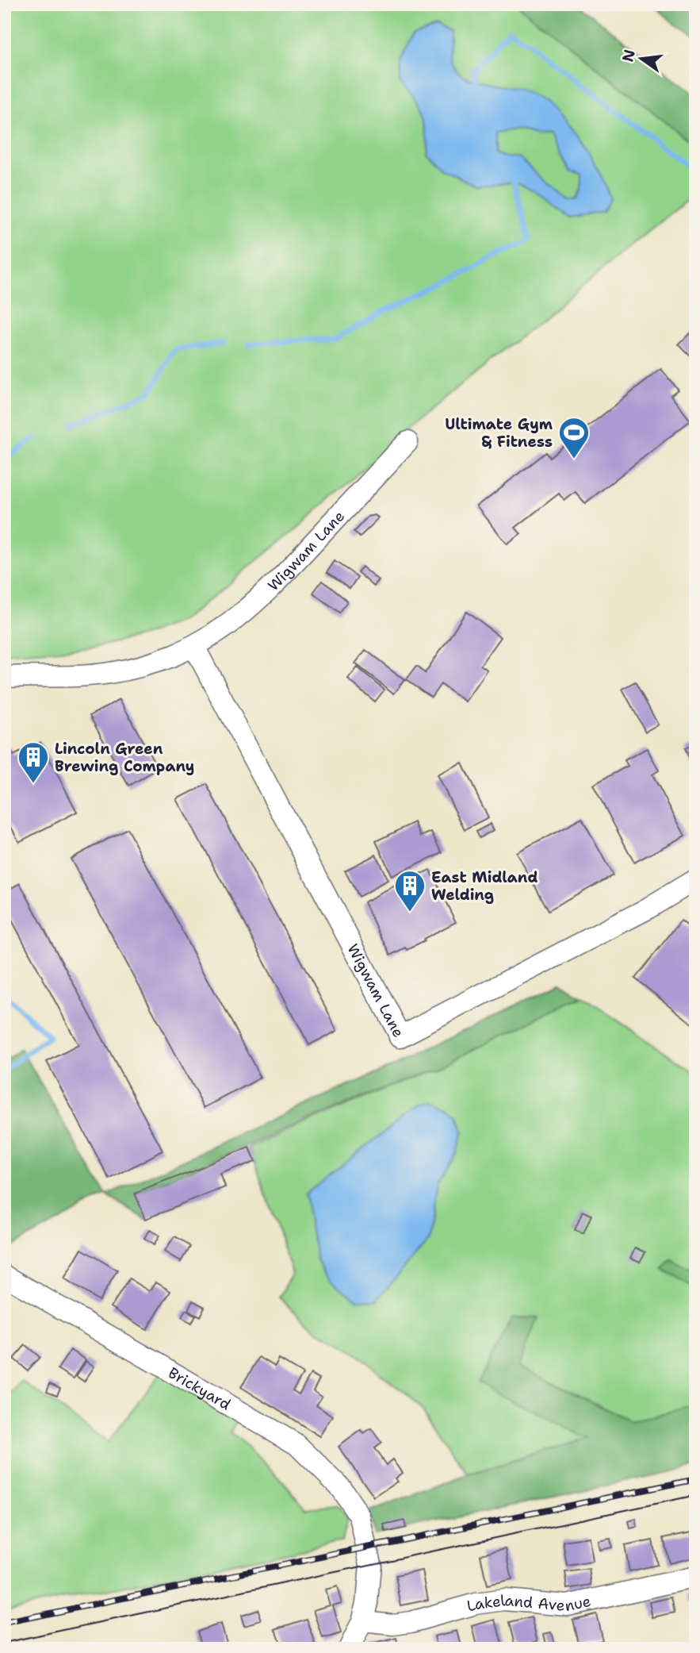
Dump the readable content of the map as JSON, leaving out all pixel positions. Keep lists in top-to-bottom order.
{
  "streets": {
    "street": ["Wigwam Lane", "Brickyard", "Lakeland Avenue"]
  },
  "crossings": [
    ["Brickyard", "Lakeland Avenue"]
  ],
  "places": {
    "sports": ["Ultimate Gym & Fitness"],
    "building": ["Lincoln Green Brewing Company", "East Midland Welding"]
  },
  "north": "left"
}
